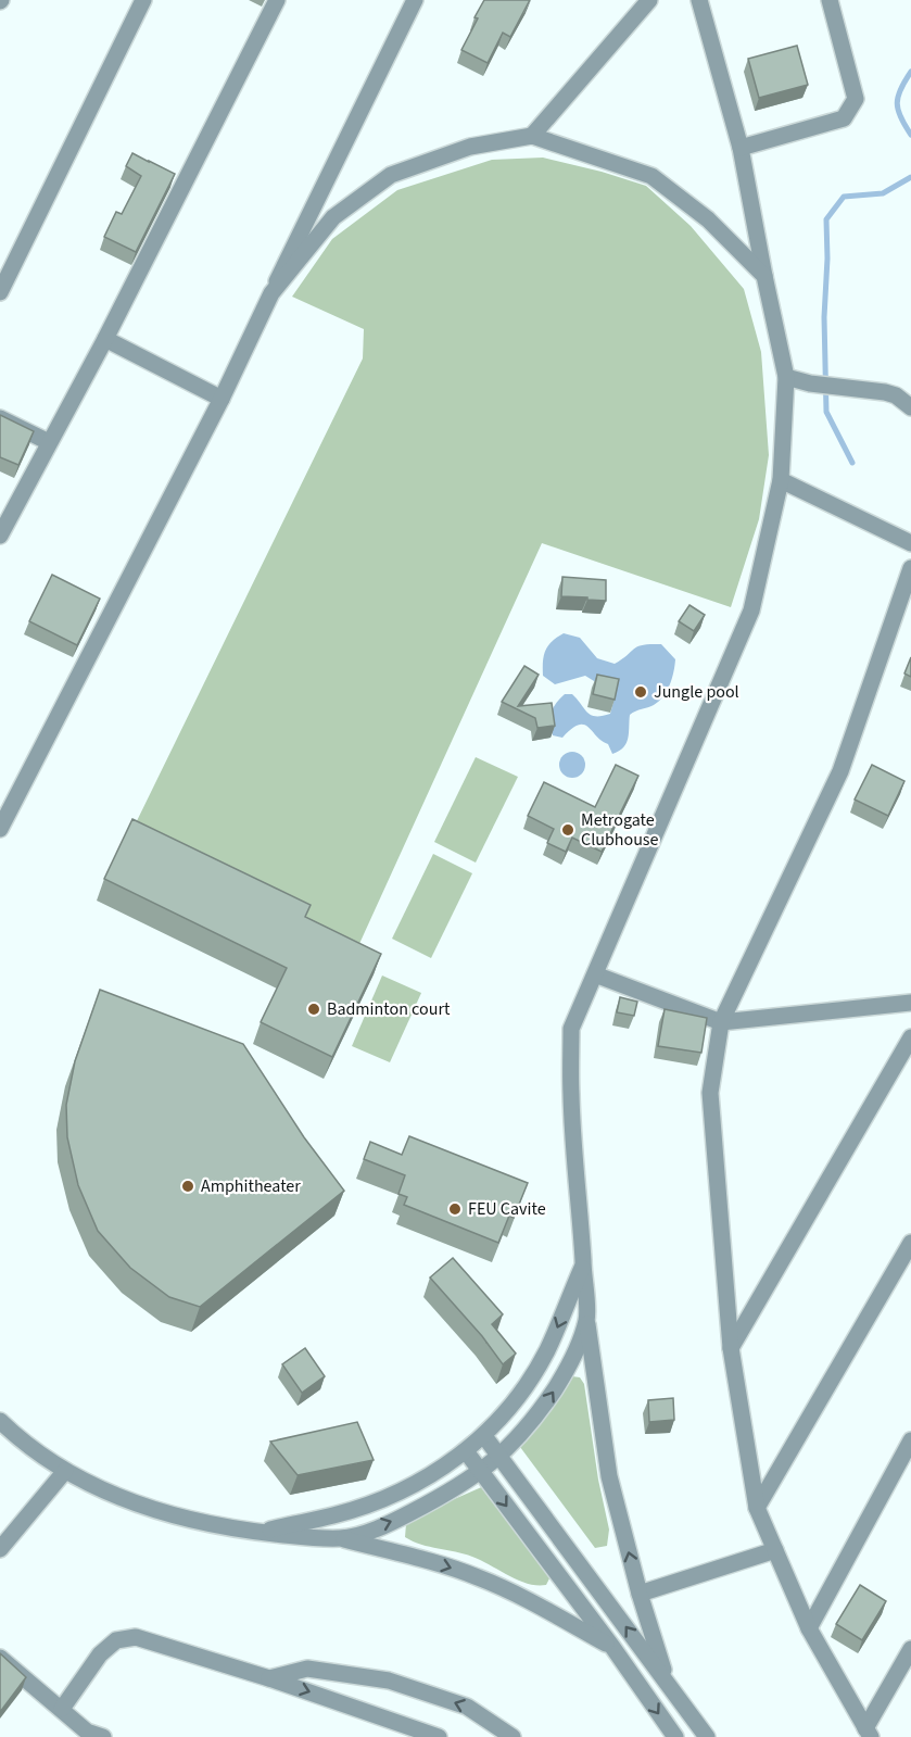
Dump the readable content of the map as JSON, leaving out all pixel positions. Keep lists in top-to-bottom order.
{
  "places": [
    "Jungle pool",
    "Metrogate Clubhouse",
    "Badminton court",
    "Amphitheater",
    "FEU Cavite"
  ]
}
